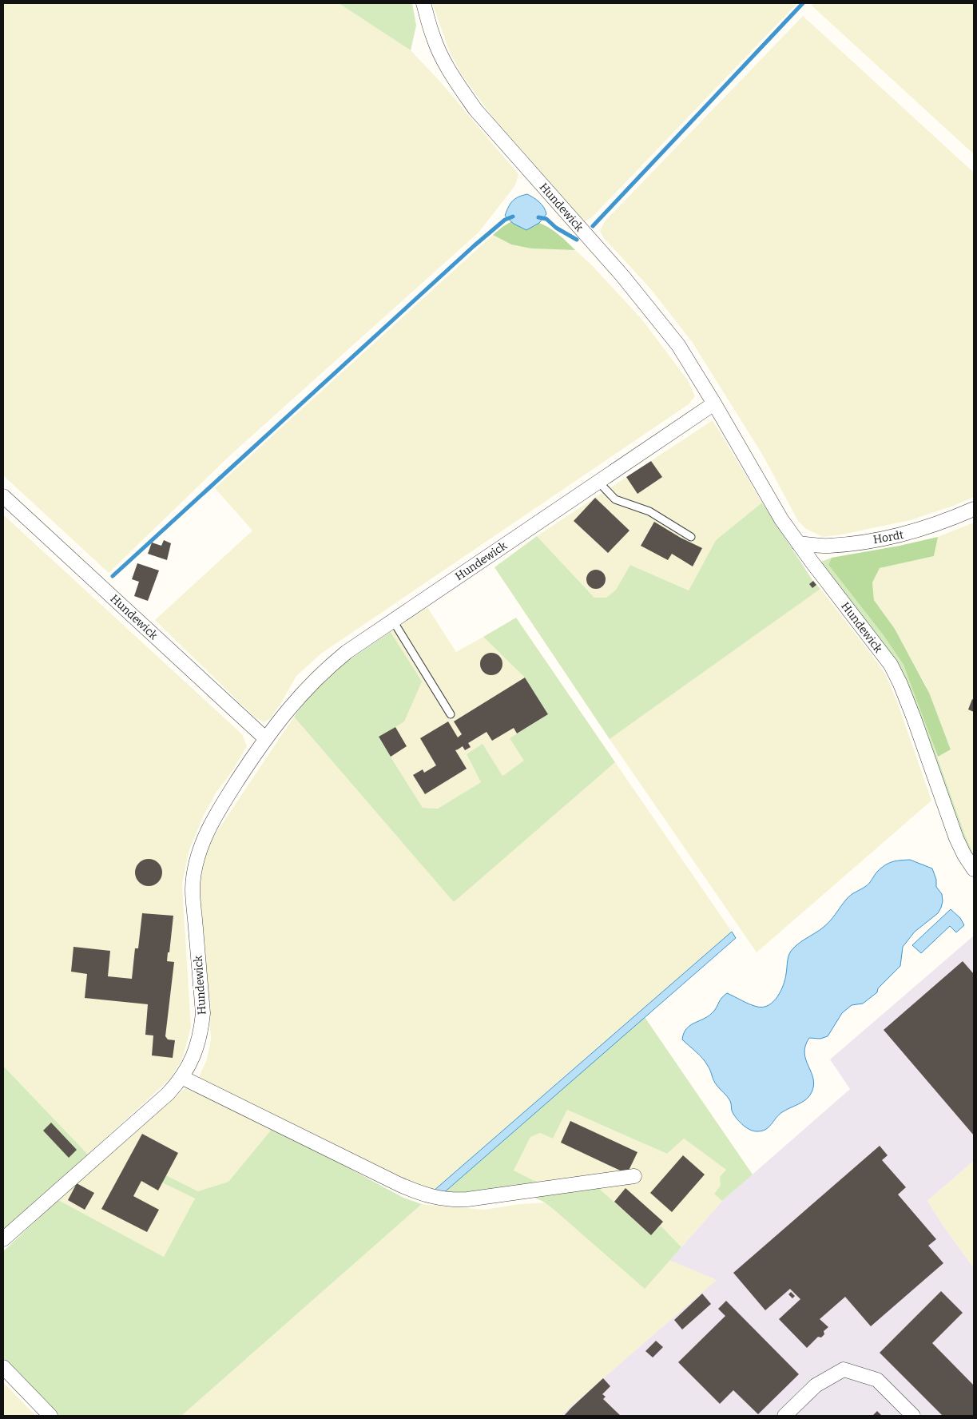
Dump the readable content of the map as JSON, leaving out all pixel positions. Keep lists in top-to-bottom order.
{
  "streets": {
    "street": ["Hundewick", "Hordt"]
  },
  "crossings": [
    ["Hundewick", "Hordt"]
  ]
}
